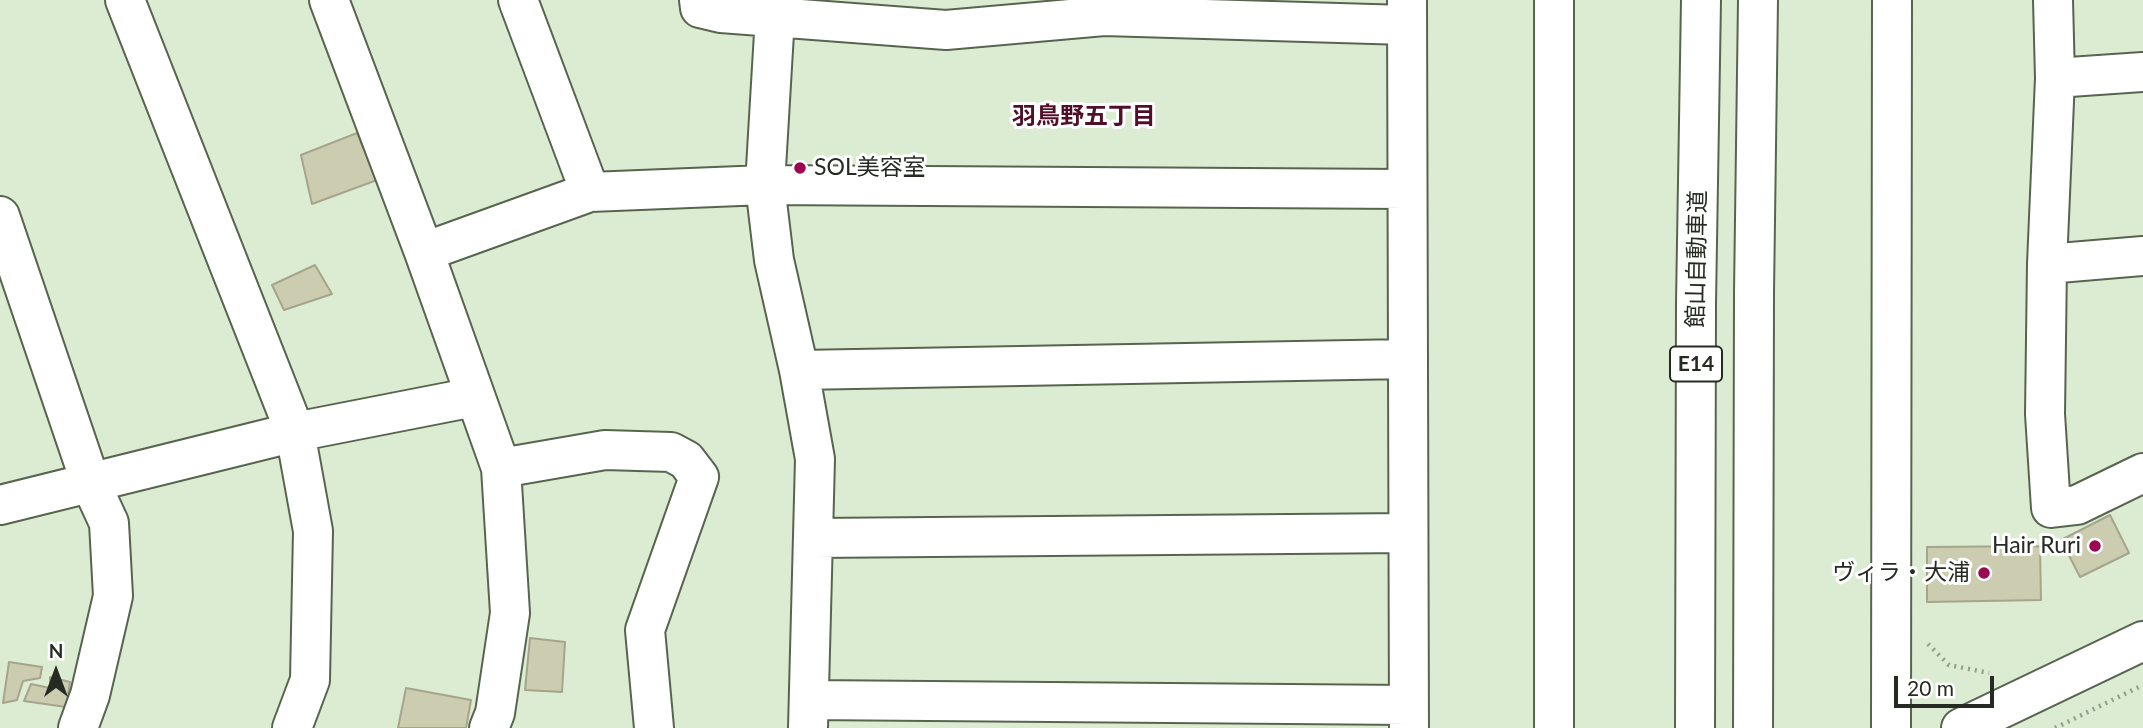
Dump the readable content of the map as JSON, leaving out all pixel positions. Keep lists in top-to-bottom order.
{
  "streets": {
    "main road": ["館山自動車道", "E14"]
  },
  "districts": ["羽鳥野五丁目"],
  "places": ["SOL美容室", "Hair Ruri", "ヴィラ・大浦"],
  "scale_bar": "20 m",
  "north": "top"
}
